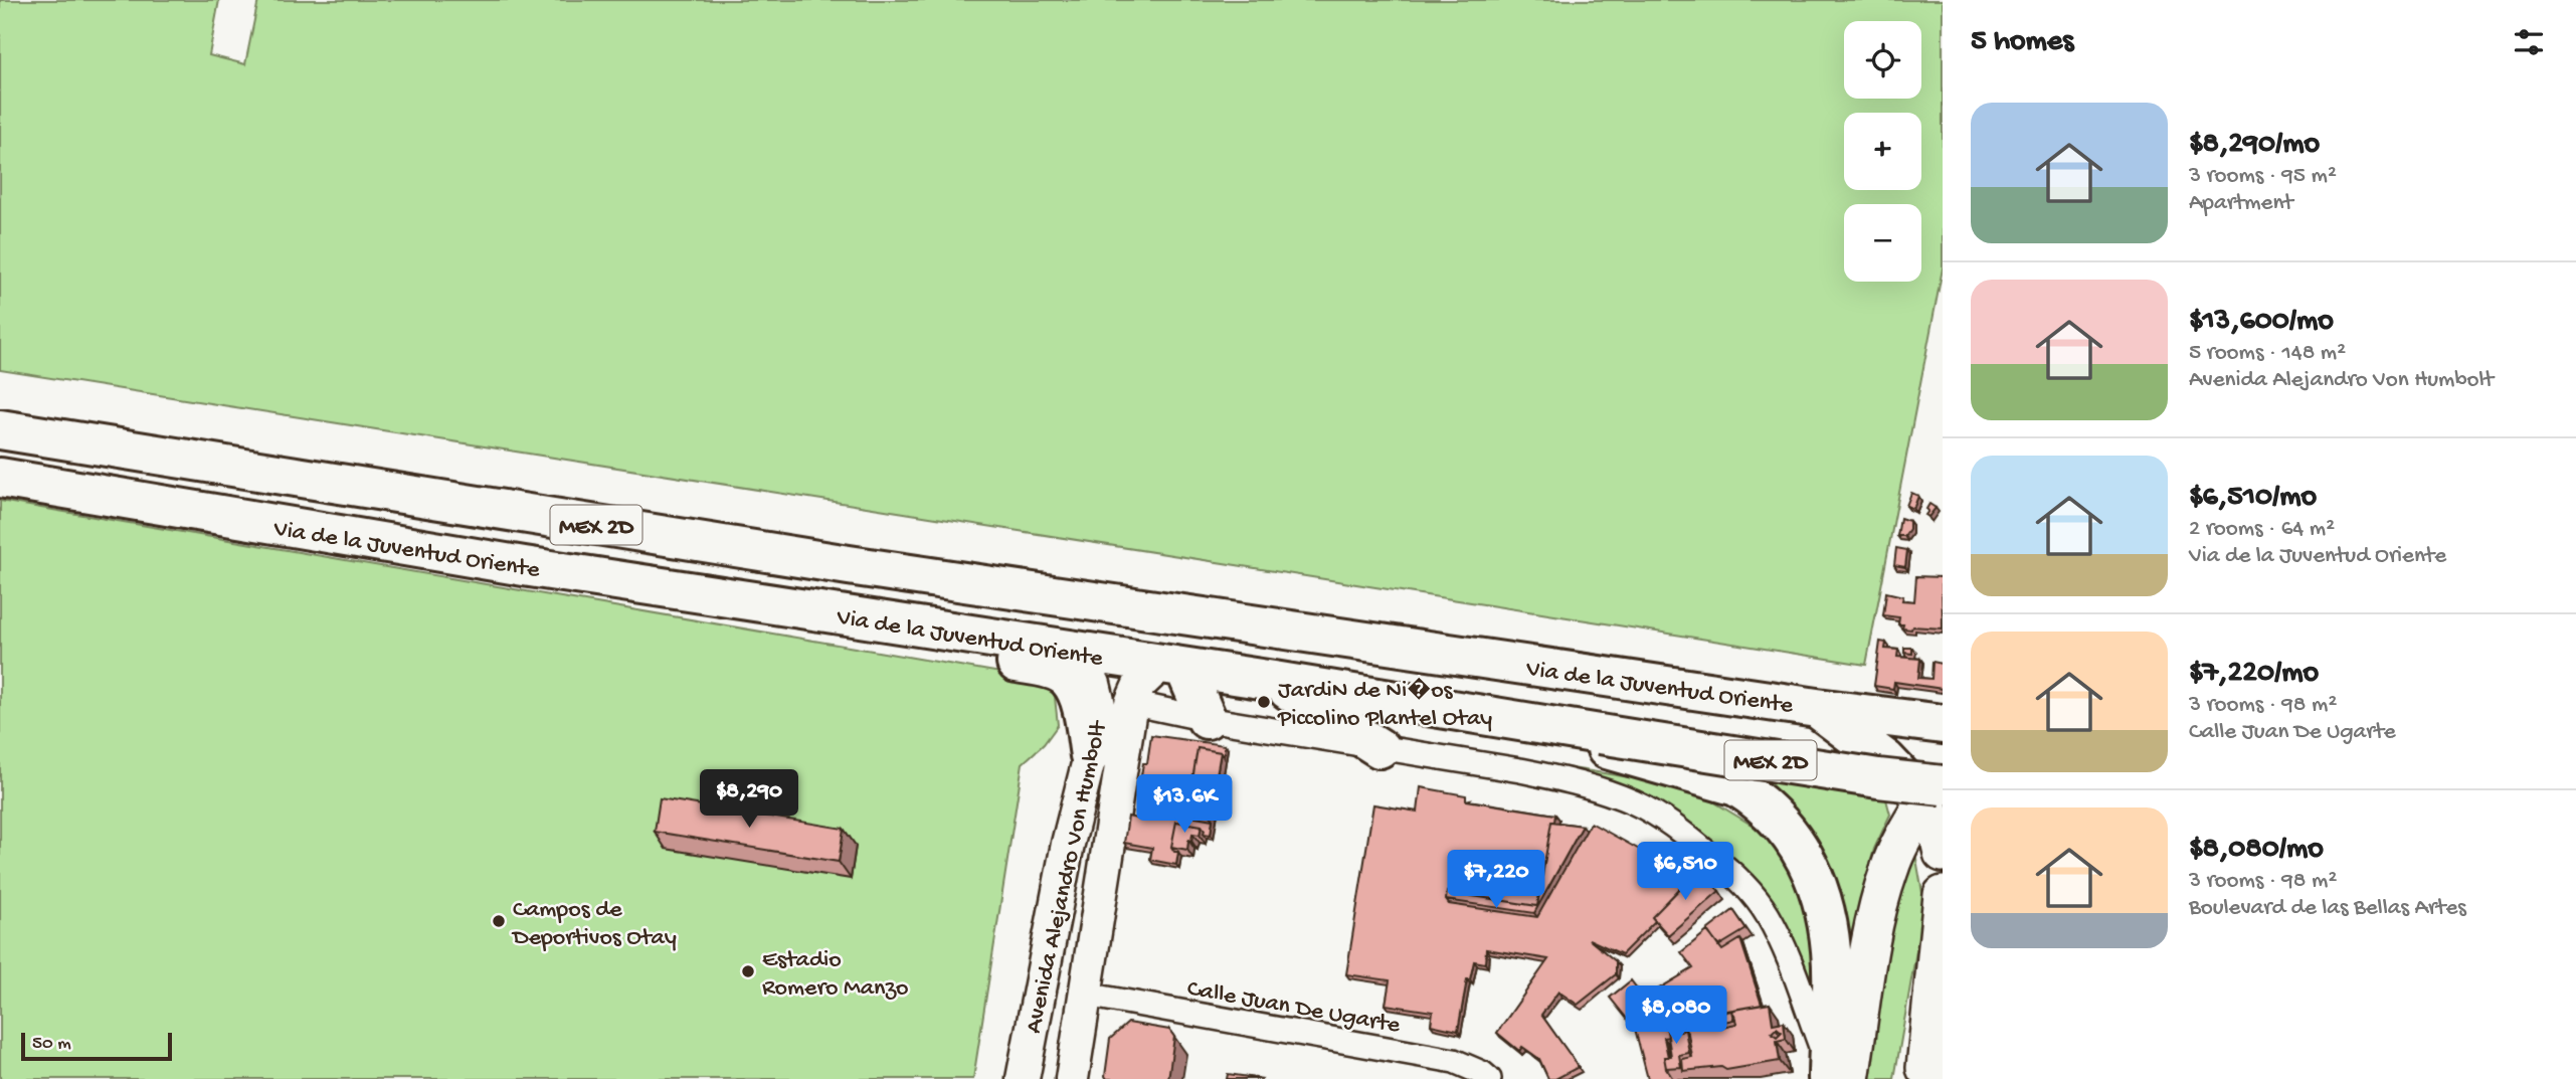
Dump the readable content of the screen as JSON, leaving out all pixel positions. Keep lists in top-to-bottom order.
{
  "streets": {
    "highway": ["MEX 2D", "Via de la Juventud Oriente"],
    "main road": ["Avenida Alejandro Von Humbolt"],
    "street": ["Calle Juan De Ugarte"]
  },
  "crossings": [
    ["Via de la Juventud Oriente", "Avenida Alejandro Von Humbolt"],
    ["Avenida Alejandro Von Humbolt", "Calle Juan De Ugarte"]
  ],
  "places": ["JardiN de Ni�os Piccolino Plantel Otay", "Campos de Deportivos Otay", "Estadio Romero Manzo"],
  "scale_bar": "50 m",
  "page": {
    "heading": "5 homes",
    "map_buttons": ["+", "−"],
    "list": [
      {
        "name": "$8,290/mo",
        "note": "3 rooms · 95 m² · Apartment"
      },
      {
        "name": "$13,600/mo",
        "note": "5 rooms · 148 m² · Avenida Alejandro Von Humbolt"
      },
      {
        "name": "$6,510/mo",
        "note": "2 rooms · 64 m² · Via de la Juventud Oriente"
      },
      {
        "name": "$7,220/mo",
        "note": "3 rooms · 98 m² · Calle Juan De Ugarte"
      },
      {
        "name": "$8,080/mo",
        "note": "3 rooms · 98 m² · Boulevard de las Bellas Artes"
      }
    ],
    "price": [
      "$8,290",
      "$13.6K",
      "$6,510",
      "$7,220",
      "$8,080"
    ],
    "scale": "50 m"
  }
}
